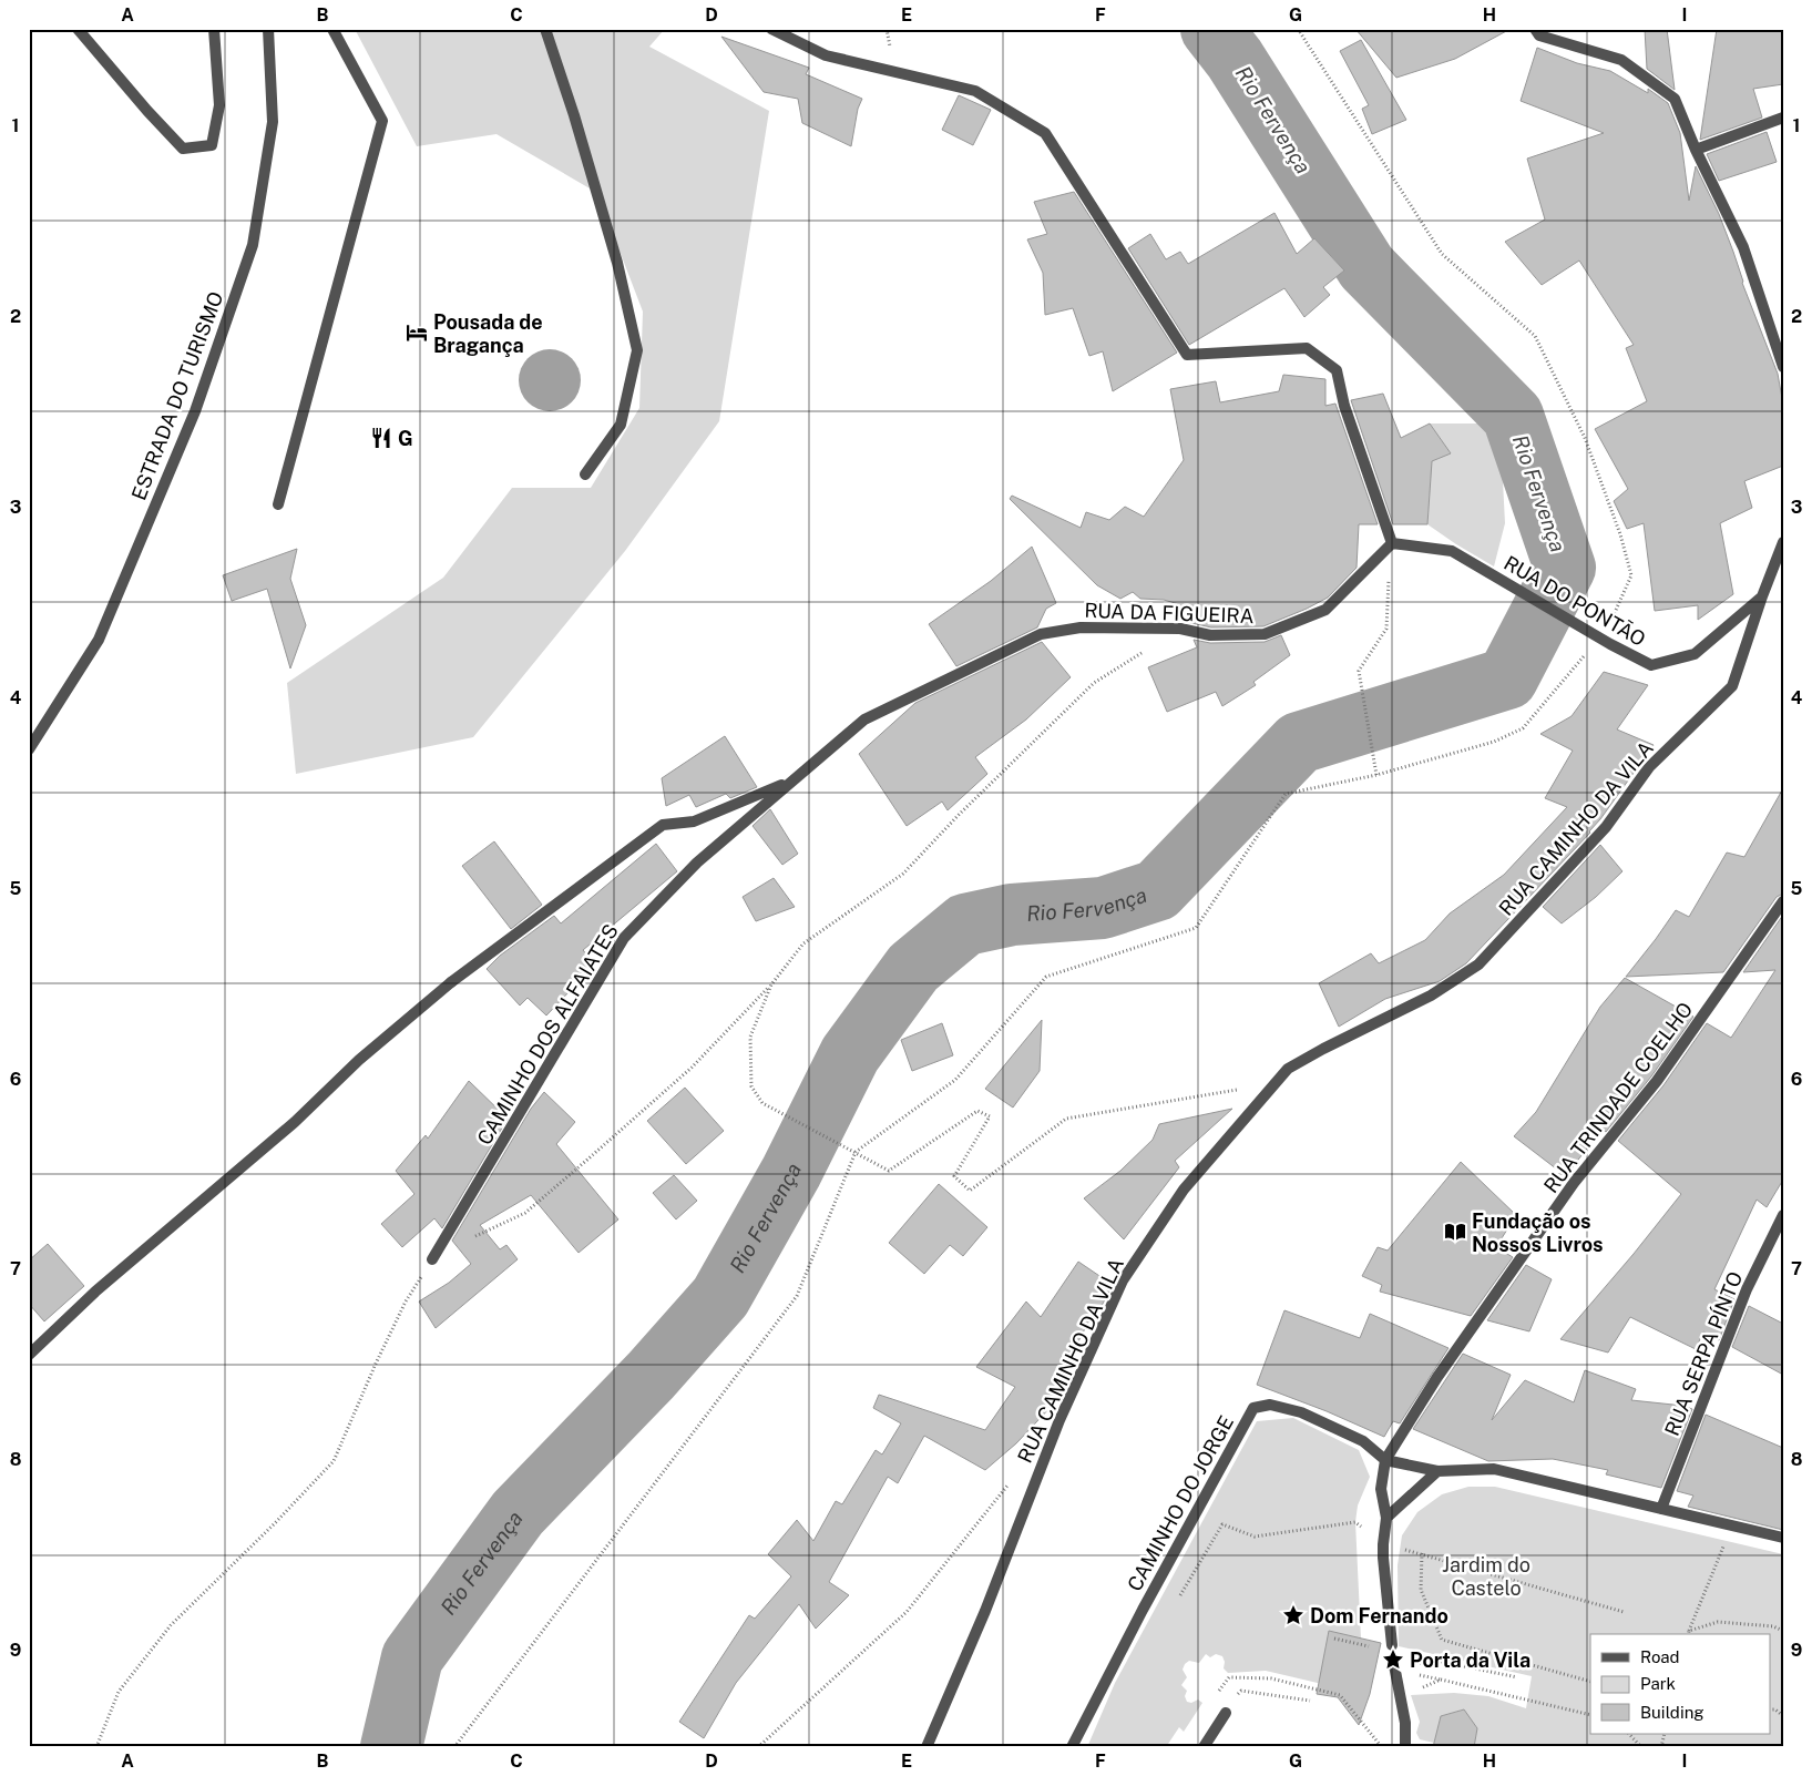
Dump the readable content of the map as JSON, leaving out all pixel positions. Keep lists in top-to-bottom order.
{
  "streets": {
    "street": [
      "ESTRADA DO TURISMO",
      "RUA DO PONTÃO",
      "RUA DA FIGUEIRA",
      "RUA CAMINHO DA VILA",
      "CAMINHO DOS ALFAIATES",
      "RUA TRINDADE COELHO",
      "RUA SERPA PÍNTO",
      "CAMINHO DO JORGE"
    ]
  },
  "crossings": [
    ["RUA DO PONTÃO", "RUA DA FIGUEIRA"],
    ["RUA DO PONTÃO", "RUA CAMINHO DA VILA"],
    ["RUA DA FIGUEIRA", "CAMINHO DOS ALFAIATES"],
    ["RUA TRINDADE COELHO", "CAMINHO DO JORGE"]
  ],
  "water": ["Rio Fervença"],
  "parks": ["Jardim do Castelo"],
  "places": {
    "hotel": ["Pousada de Bragança"],
    "restaurant": ["G"],
    "library": ["Fundação os Nossos Livros"],
    "place": ["Dom Fernando", "Porta da Vila"]
  },
  "legend": ["Road", "Park", "Building"],
  "grid": {
    "columns": [
      "A",
      "B",
      "C",
      "D",
      "E",
      "F",
      "G",
      "H",
      "I"
    ],
    "rows": [
      "1",
      "2",
      "3",
      "4",
      "5",
      "6",
      "7",
      "8",
      "9"
    ]
  }
}
